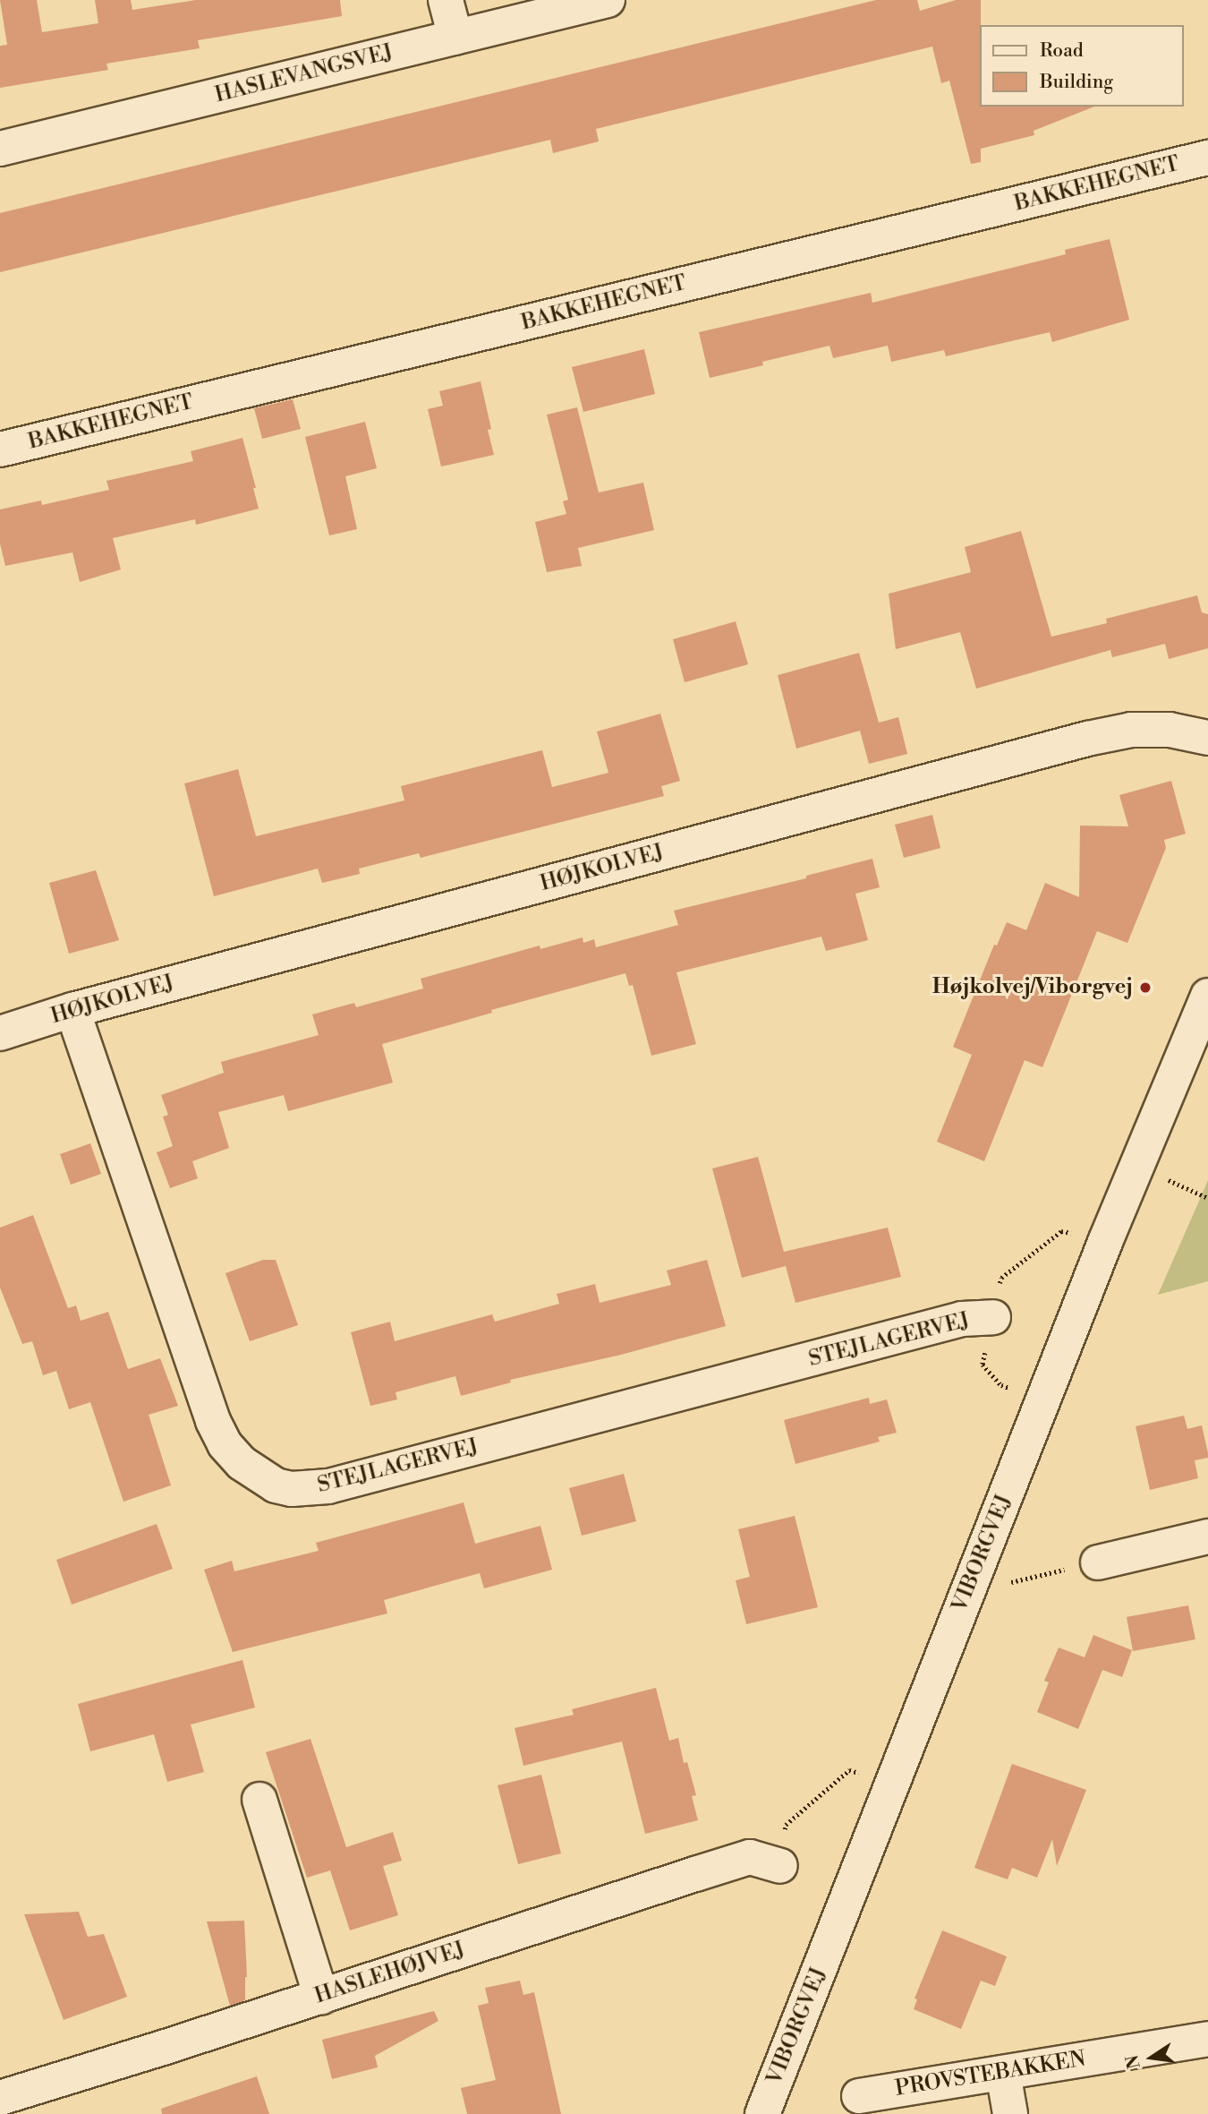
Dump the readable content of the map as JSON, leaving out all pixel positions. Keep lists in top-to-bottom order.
{
  "streets": {
    "street": [
      "HASLEVANGSVEJ",
      "BAKKEHEGNET",
      "HØJKOLVEJ",
      "STEJLAGERVEJ",
      "VIBORGVEJ",
      "HASLEHØJVEJ",
      "PROVSTEBAKKEN"
    ]
  },
  "crossings": [
    ["HØJKOLVEJ", "STEJLAGERVEJ"]
  ],
  "places": ["Højkolvej/Viborgvej"],
  "legend": ["Road", "Building"],
  "north": "left"
}
